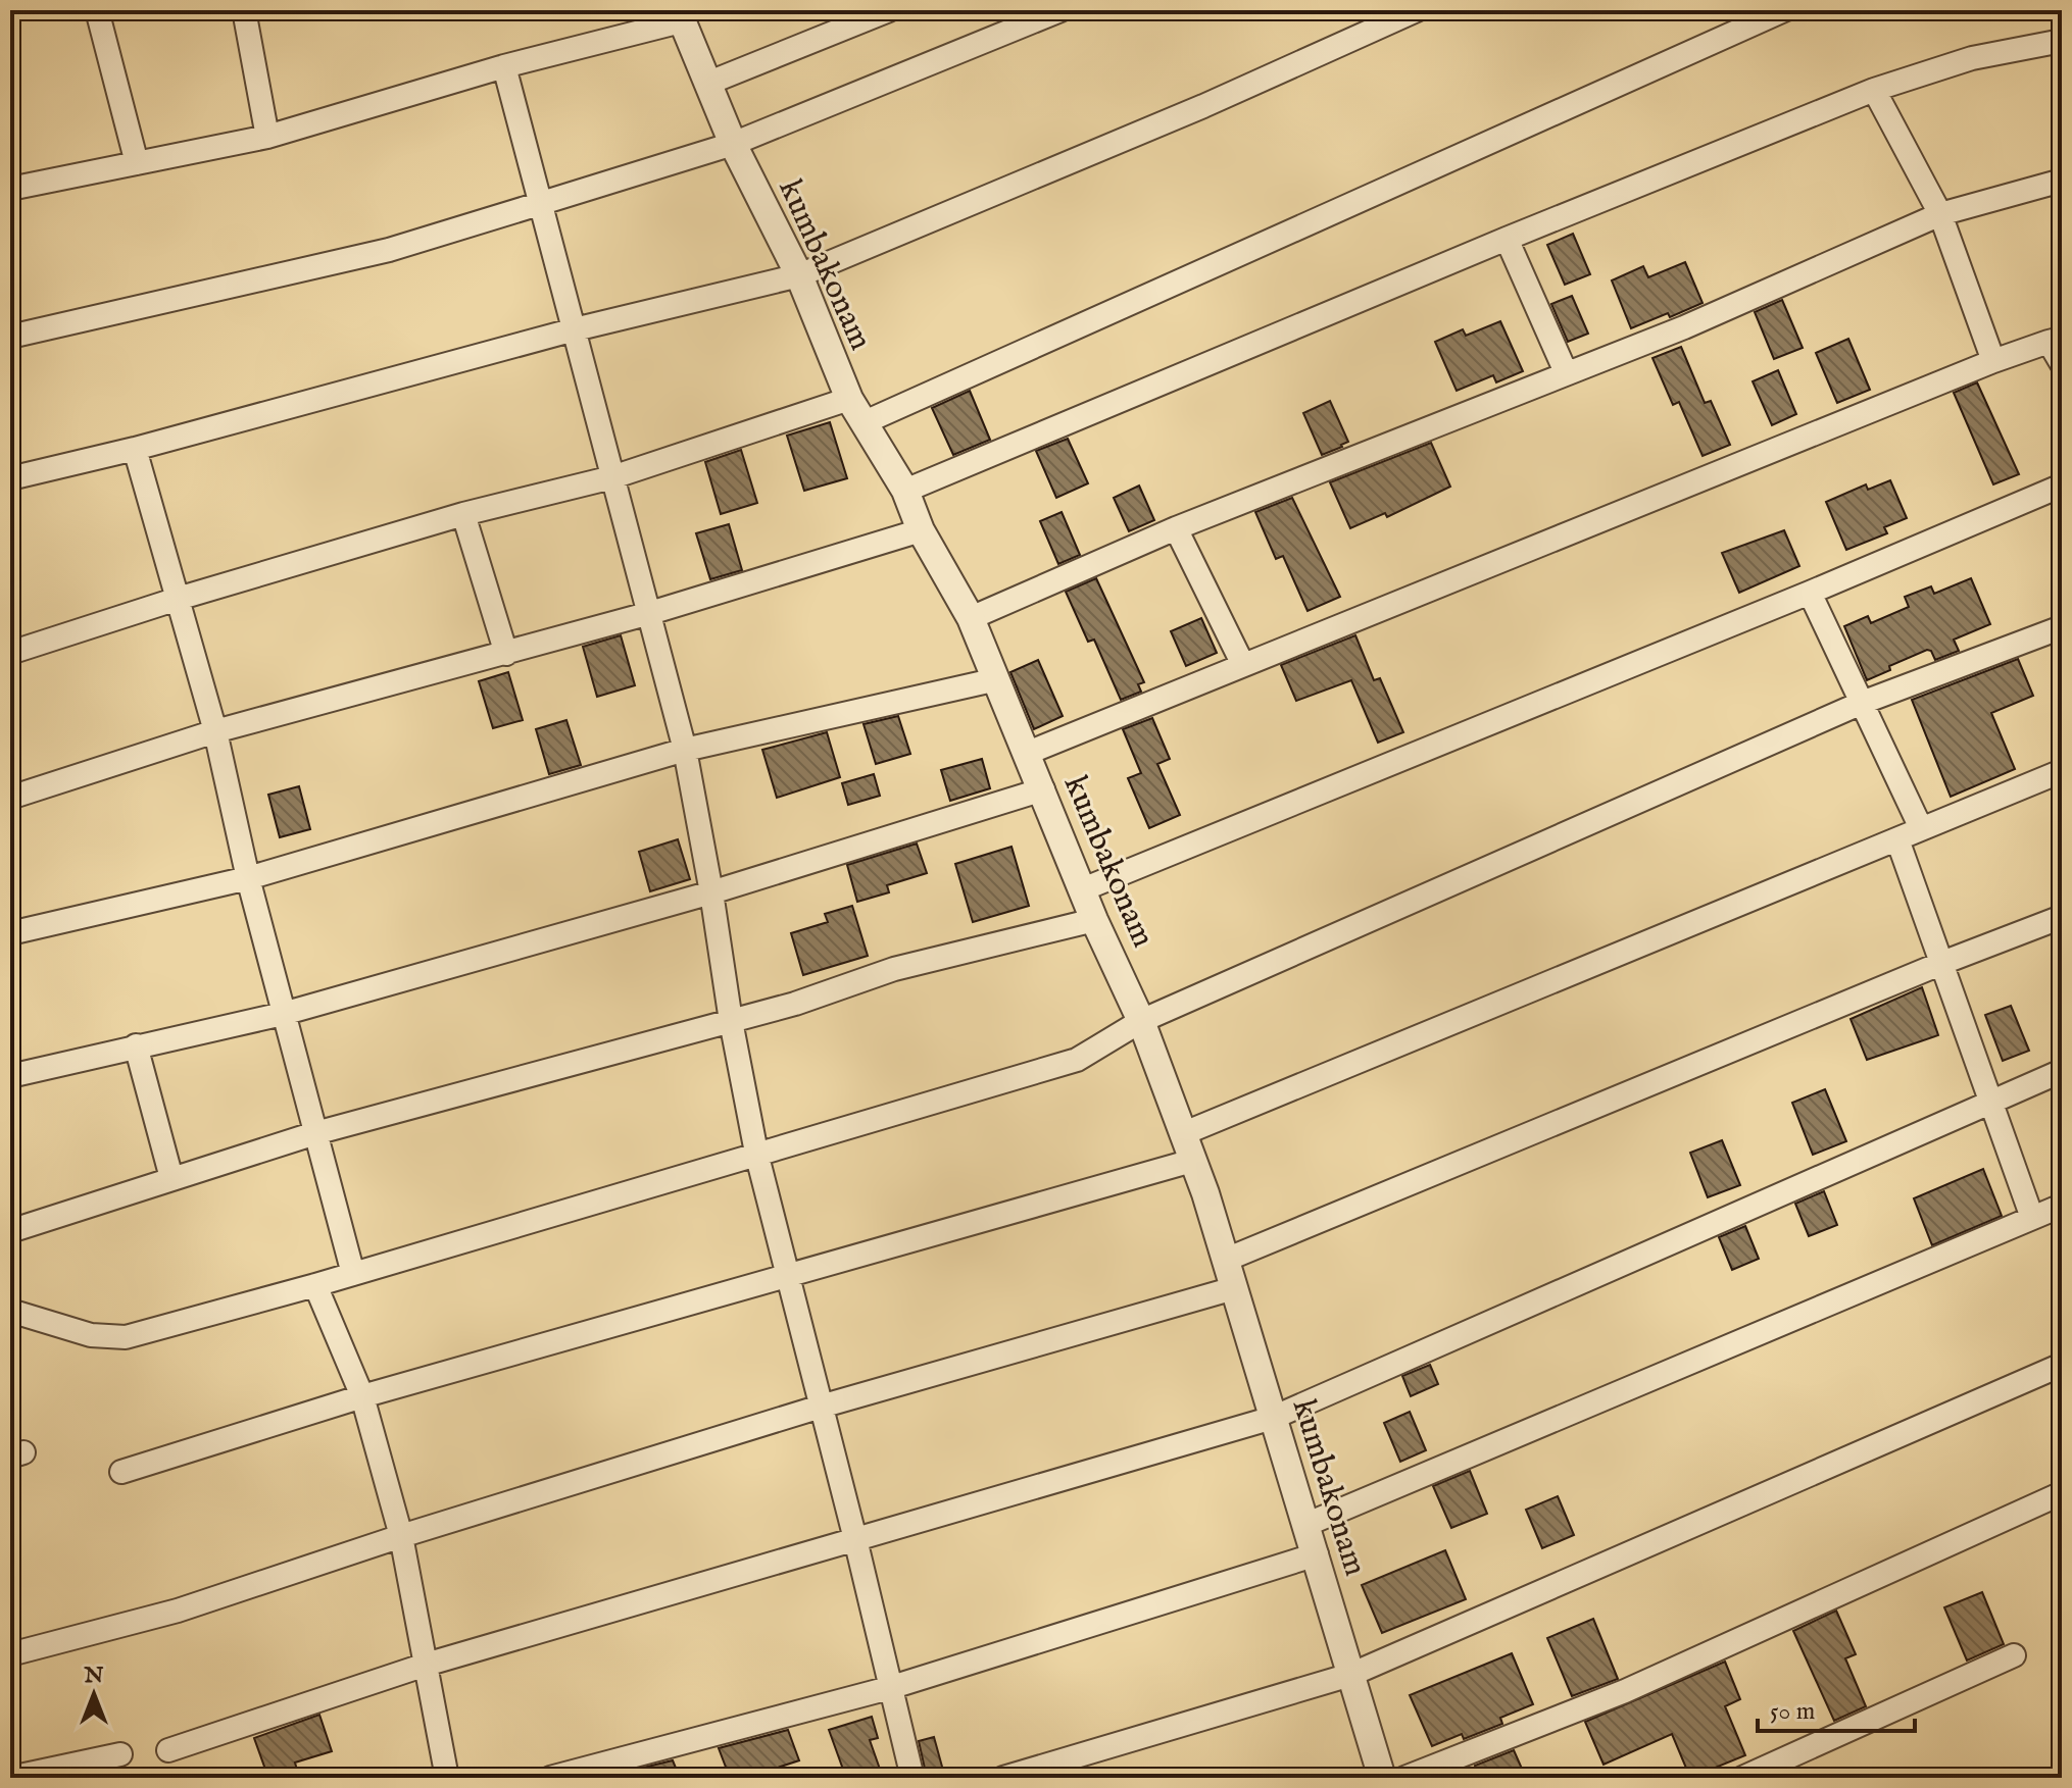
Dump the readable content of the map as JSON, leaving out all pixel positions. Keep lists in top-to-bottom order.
{
  "streets": {
    "street": ["kumbakonam"]
  },
  "scale_bar": "50 m",
  "north": "top"
}
